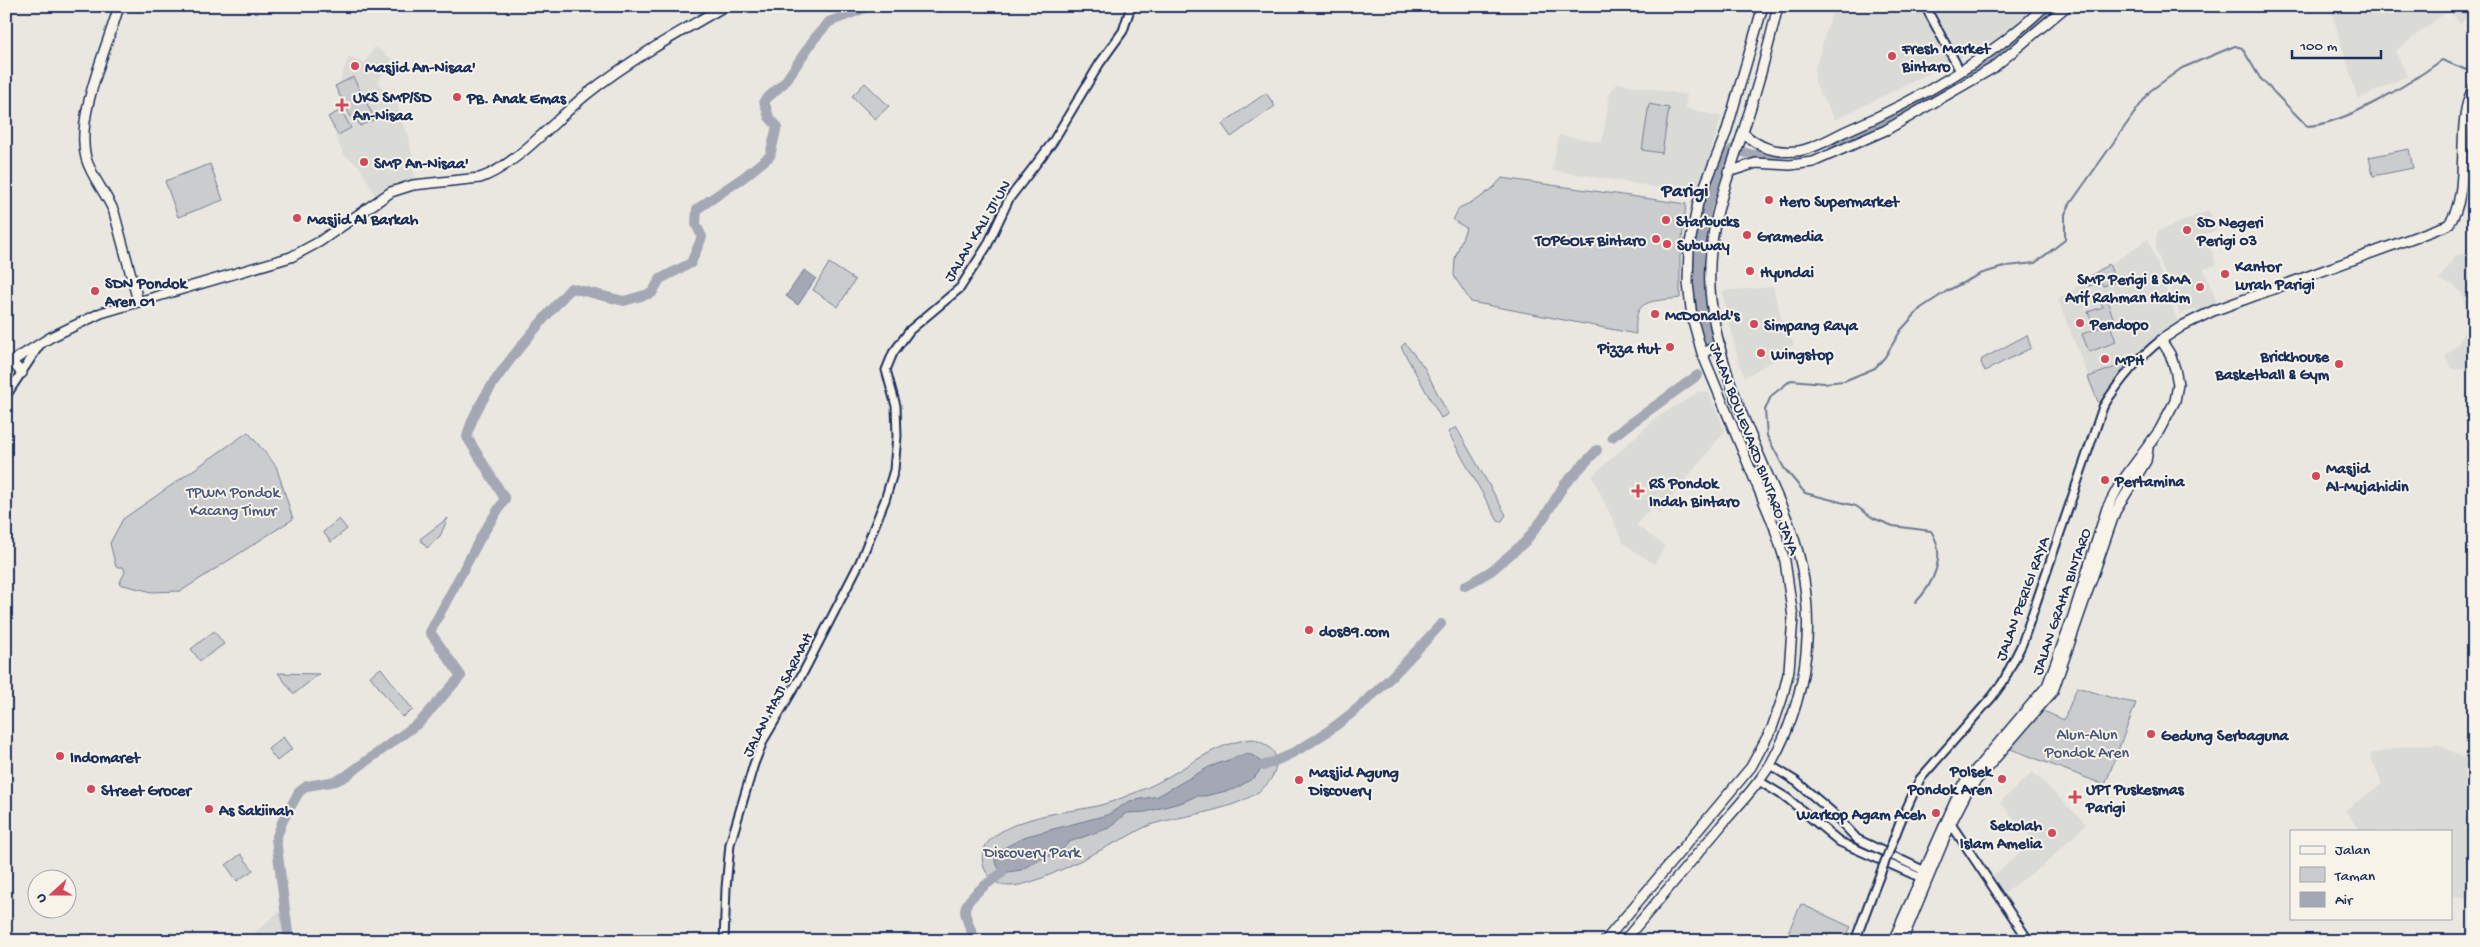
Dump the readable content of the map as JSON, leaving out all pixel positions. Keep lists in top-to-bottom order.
{
  "streets": {
    "main road": ["JALAN BOULEVARD BINTARO JAYA", "JALAN GRAHA BINTARO"],
    "street": ["JALAN KALI JI'UN", "JALAN PERIGI RAYA", "JALAN HAJI SARMAH"]
  },
  "crossings": [
    ["JALAN KALI JI'UN", "JALAN HAJI SARMAH"],
    ["JALAN PERIGI RAYA", "JALAN GRAHA BINTARO"]
  ],
  "districts": ["Parigi"],
  "parks": ["TPWM Pondok Kacang Timur", "Alun-Alun Pondok Aren", "Discovery Park"],
  "places": {
    "other": [
      "Fresh Market Bintaro",
      "Masjid An-Nisaa'",
      "PB. Anak Emas",
      "SMP An-Nisaa'",
      "Hero Supermarket",
      "Masjid Al Barkah",
      "Starbucks",
      "SD Negeri Perigi 03",
      "Gramedia",
      "TOPGOLF Bintaro",
      "Subway",
      "Hyundai",
      "Kantor Lurah Parigi",
      "SMP Perigi & SMA Arif Rahman Hakim",
      "SDN Pondok Aren 01",
      "McDonald's",
      "Pendopo",
      "Simpang Raya",
      "Pizza Hut",
      "Wingstop",
      "MPH",
      "Brickhouse Basketball & Gym",
      "Masjid Al-Mujahidin",
      "Pertamina",
      "dos89.com",
      "Gedung Serbaguna",
      "Indomaret",
      "Polsek Pondok Aren",
      "Masjid Agung Discovery",
      "Street Grocer",
      "As Sakiinah",
      "Warkop Agam Aceh",
      "Sekolah Islam Amelia"
    ],
    "health": ["UKS SMP/SD An-Nisaa", "RS Pondok Indah Bintaro", "UPT Puskesmas Parigi"]
  },
  "legend": ["Jalan", "Taman", "Air"],
  "scale_bar": "100 m",
  "north": "left"
}
